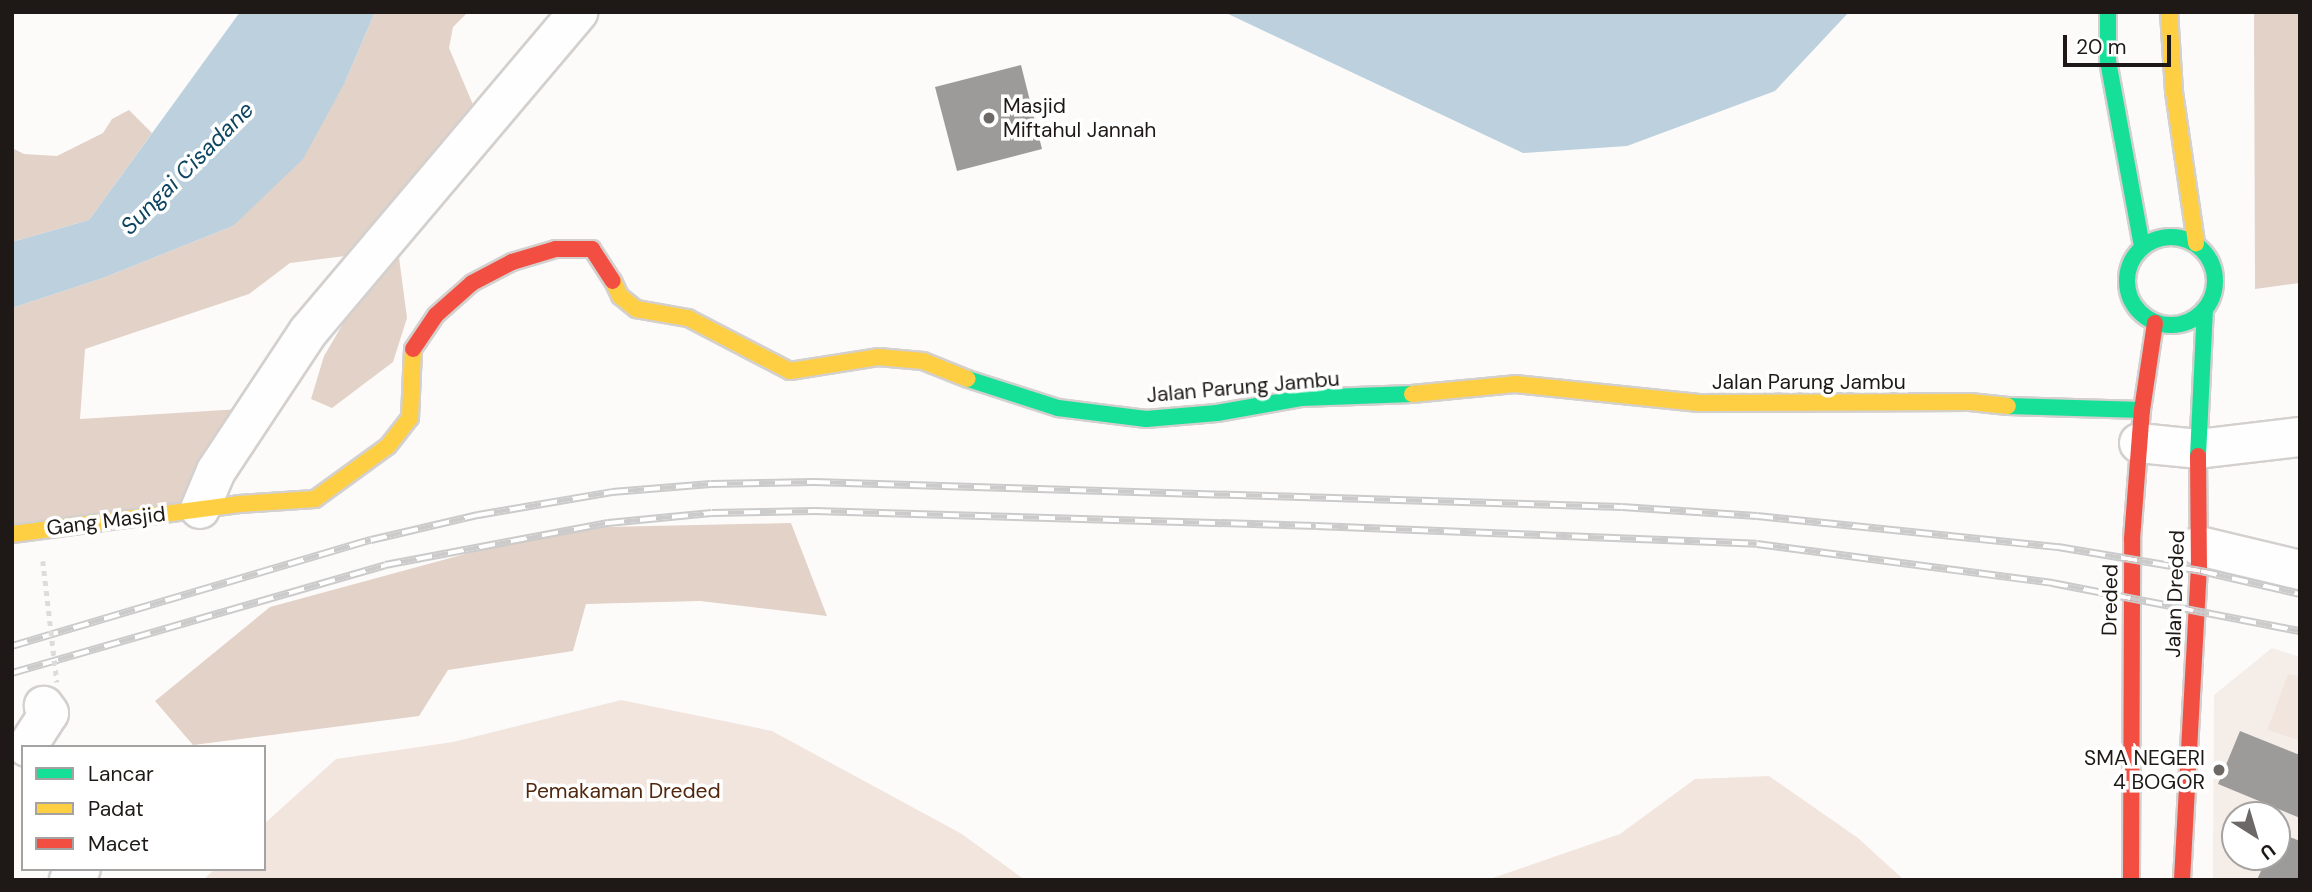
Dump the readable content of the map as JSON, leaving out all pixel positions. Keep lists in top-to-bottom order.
{
  "streets": {
    "street": [
      "Jalan Parung Jambu",
      "Gang Masjid",
      "Jalan Dreded",
      "Dreded"
    ]
  },
  "crossings": [
    ["Jalan Parung Jambu", "Gang Masjid"],
    ["Jalan Parung Jambu", "Dreded"],
    ["Jalan Dreded", "Dreded"]
  ],
  "water": ["Sungai Cisadane"],
  "parks": ["Pemakaman Dreded"],
  "places": ["Masjid Miftahul Jannah", "SMA NEGERI 4 BOGOR"],
  "legend": ["Lancar", "Padat", "Macet"],
  "scale_bar": "20 m",
  "north": "bottom right"
}
